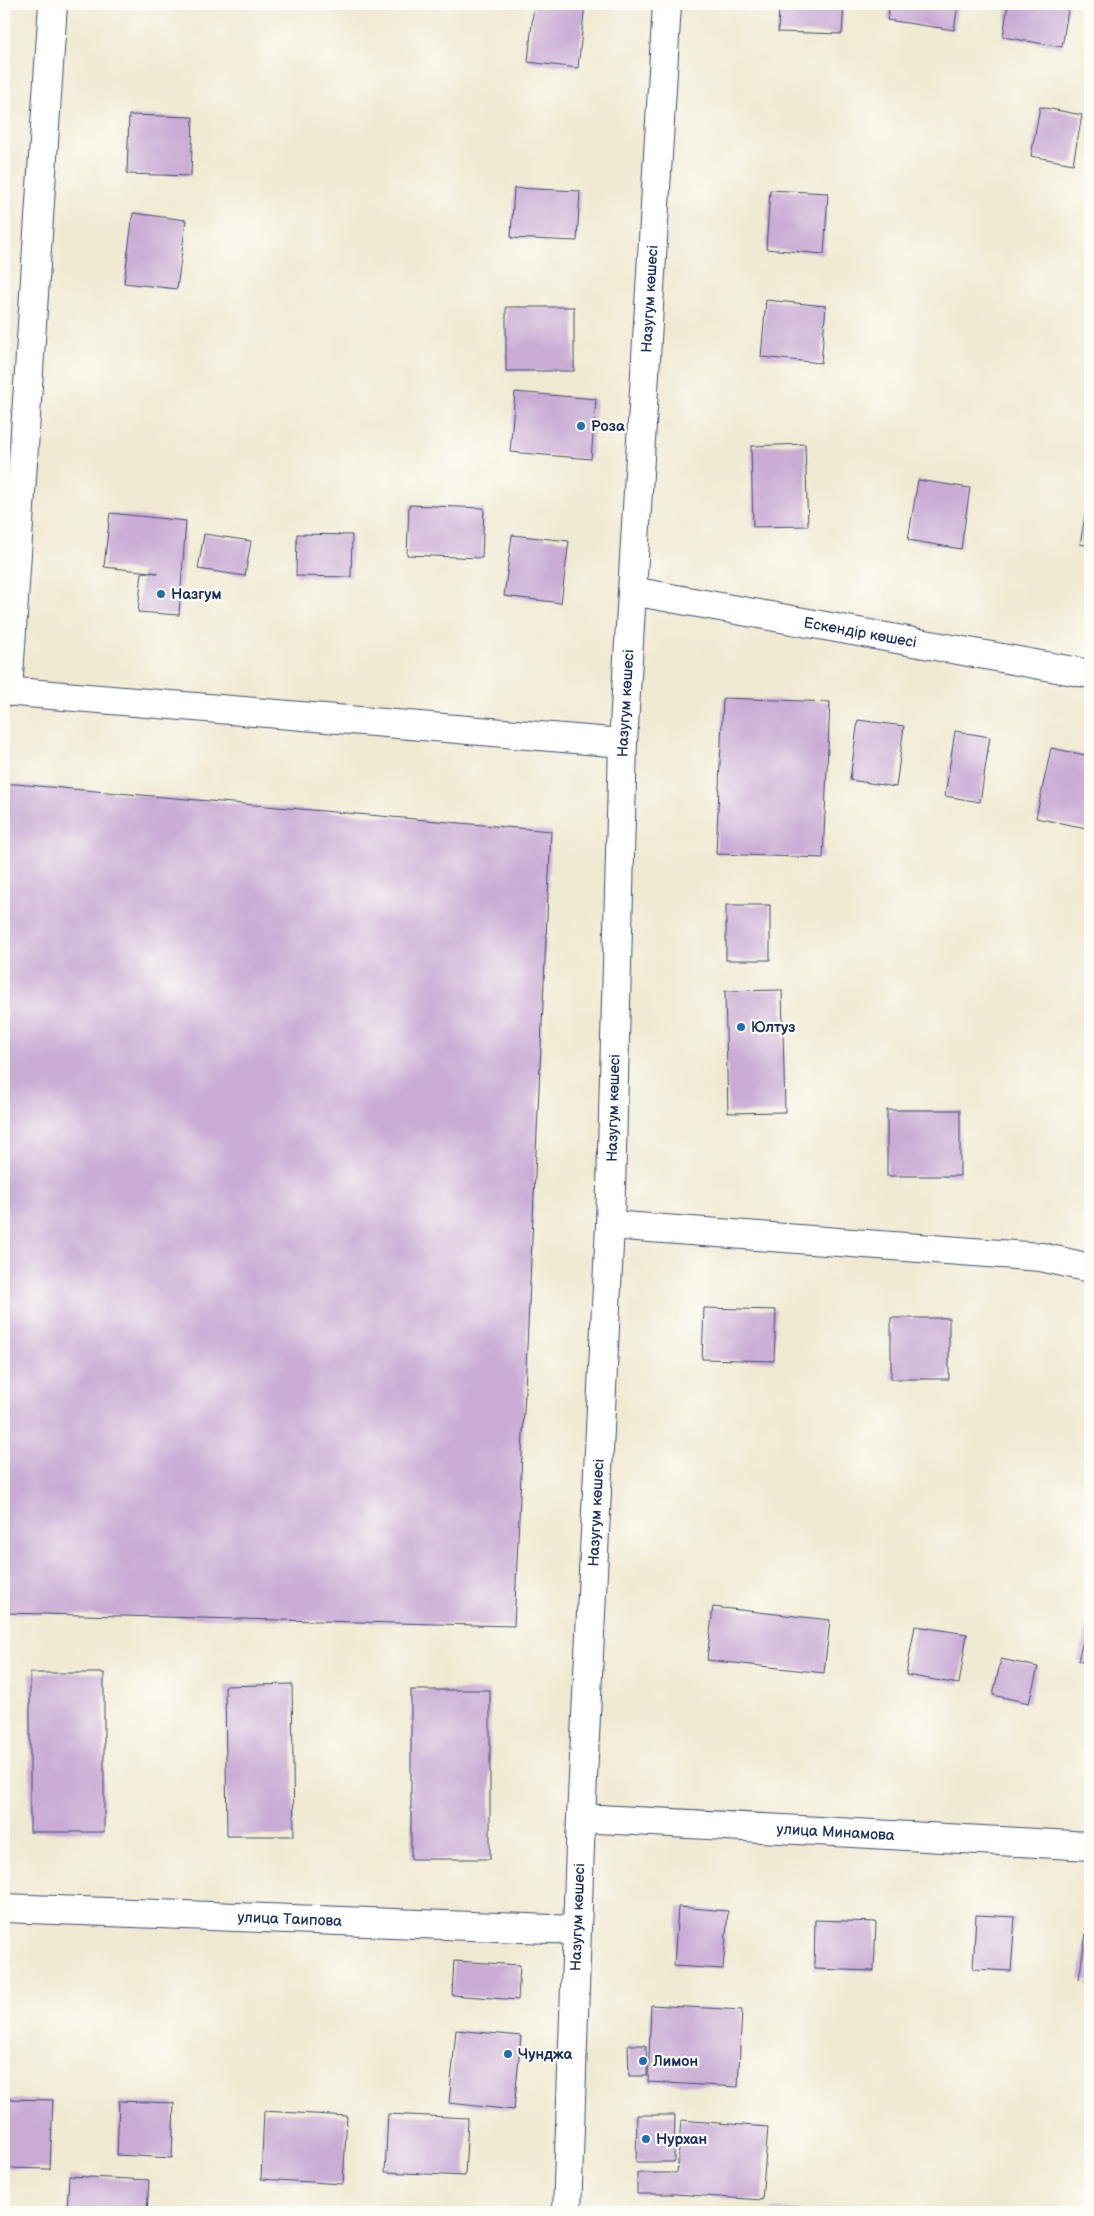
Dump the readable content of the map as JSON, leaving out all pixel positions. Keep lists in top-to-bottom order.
{
  "streets": {
    "street": [
      "Назугум көшесі",
      "Ескендір көшесі",
      "улица Минамова",
      "улица Таипова"
    ]
  },
  "crossings": [
    ["Назугум көшесі", "Ескендір көшесі"],
    ["Назугум көшесі", "улица Минамова"],
    ["Назугум көшесі", "улица Таипова"]
  ],
  "places": [
    "Роза",
    "Назгум",
    "Юлтуз",
    "Чунджа",
    "Лимон",
    "Нурхан"
  ]
}
